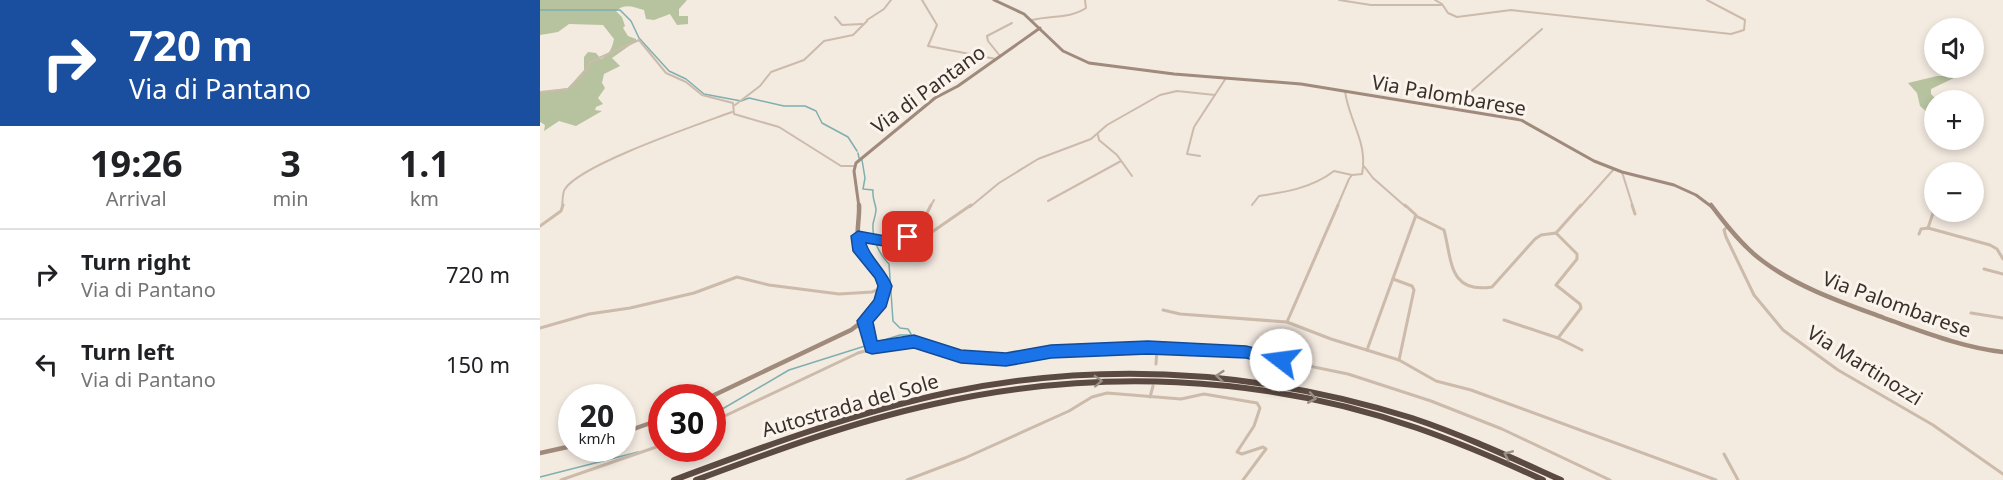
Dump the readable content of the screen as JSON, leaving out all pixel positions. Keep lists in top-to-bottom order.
{
  "streets": {
    "highway": ["Autostrada del Sole"],
    "main road": ["Via di Pantano", "Via Palombarese"],
    "street": ["Via Martinozzi"]
  },
  "crossings": [
    ["Via di Pantano", "Via Palombarese"],
    ["Via Palombarese", "Via Martinozzi"]
  ],
  "page": {
    "turn": ["720 m", "Via di Pantano"],
    "map_buttons": ["+", "−"],
    "eta": [
      "19:26",
      "Arrival",
      "3",
      "min",
      "1.1",
      "km"
    ],
    "list": [
      {
        "name": "Turn right",
        "note": "Via di Pantano",
        "value": "720 m"
      },
      {
        "name": "Turn left",
        "note": "Via di Pantano",
        "value": "150 m"
      }
    ],
    "speed": "20 km/h",
    "limit": "30"
  }
}
